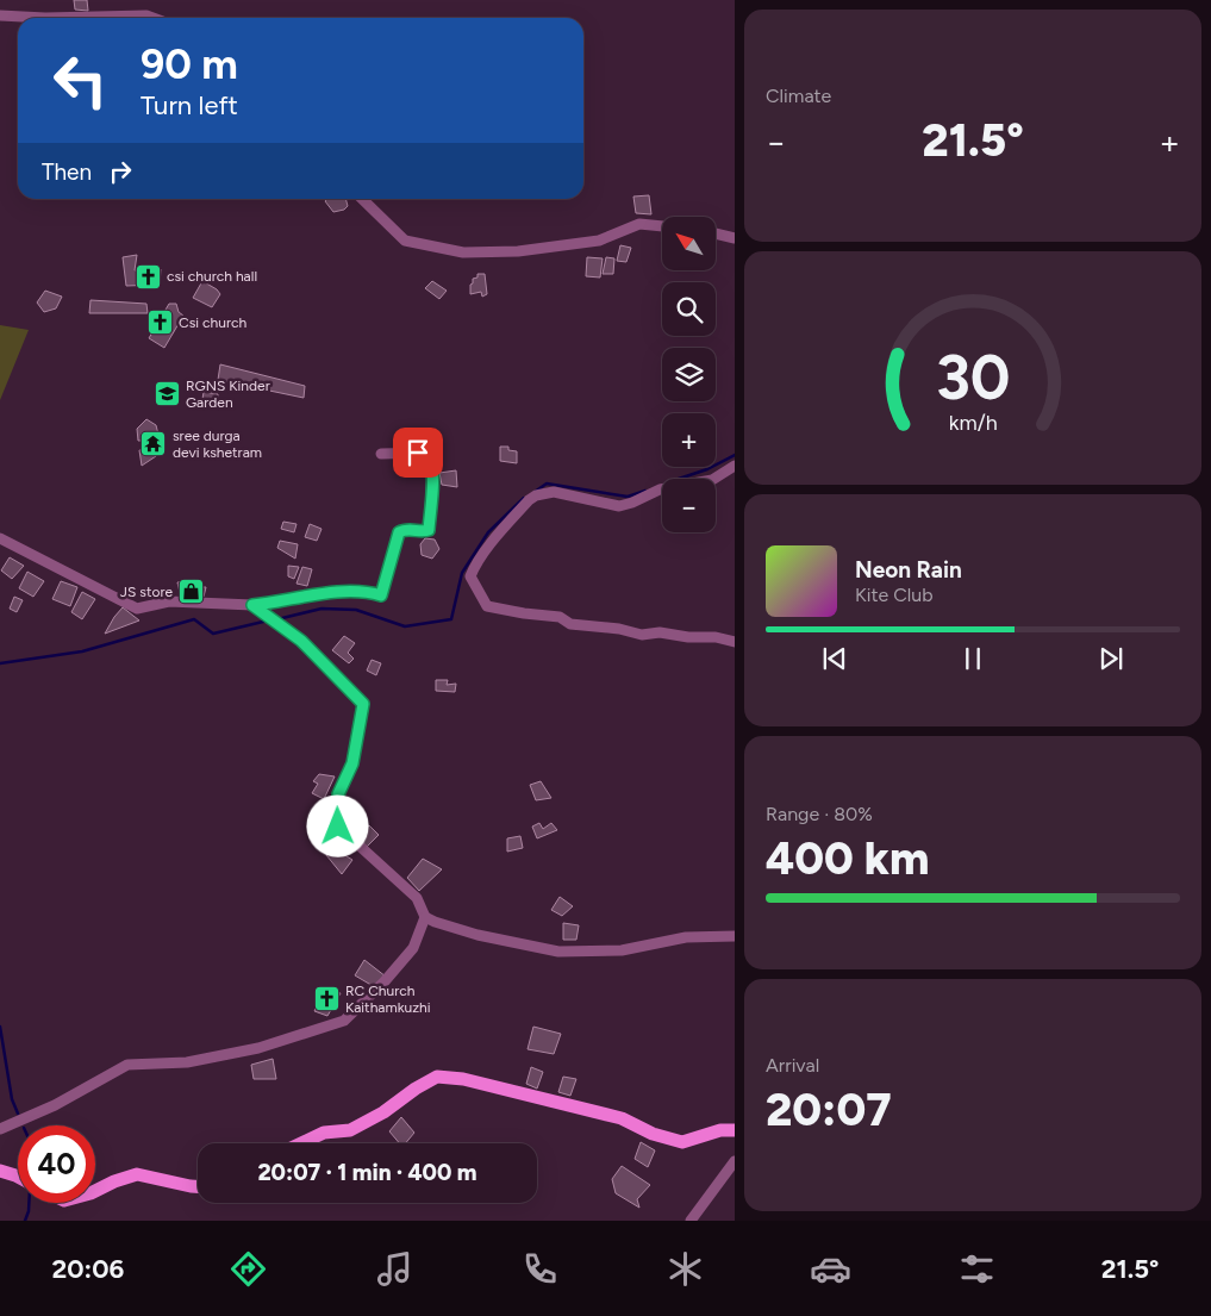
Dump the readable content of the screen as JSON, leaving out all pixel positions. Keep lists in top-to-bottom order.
{
  "places": {
    "church": ["csi church hall", "Csi church", "RC Church Kaithamkuzhi"],
    "school or university": ["RGNS Kinder Garden"],
    "temple": ["sree durga devi kshetram"],
    "shop": ["JS store"]
  },
  "north": "top left",
  "page": {
    "tile": [
      "Climate",
      ["Range · 80%", "400 km"],
      ["Arrival", "20:07"]
    ],
    "turn": ["90 m", "Turn left"],
    "heat": ["−", "21.5°", "+"],
    "then": "Then",
    "map_buttons": ["+", "−"],
    "song": ["Neon Rain", "Kite Club"],
    "limit": "40",
    "trip": "20:07 · 1 min · 400 m",
    "tabs": ["20:06", "21.5°"],
    "gauge": ["30", "km/h"]
  }
}
